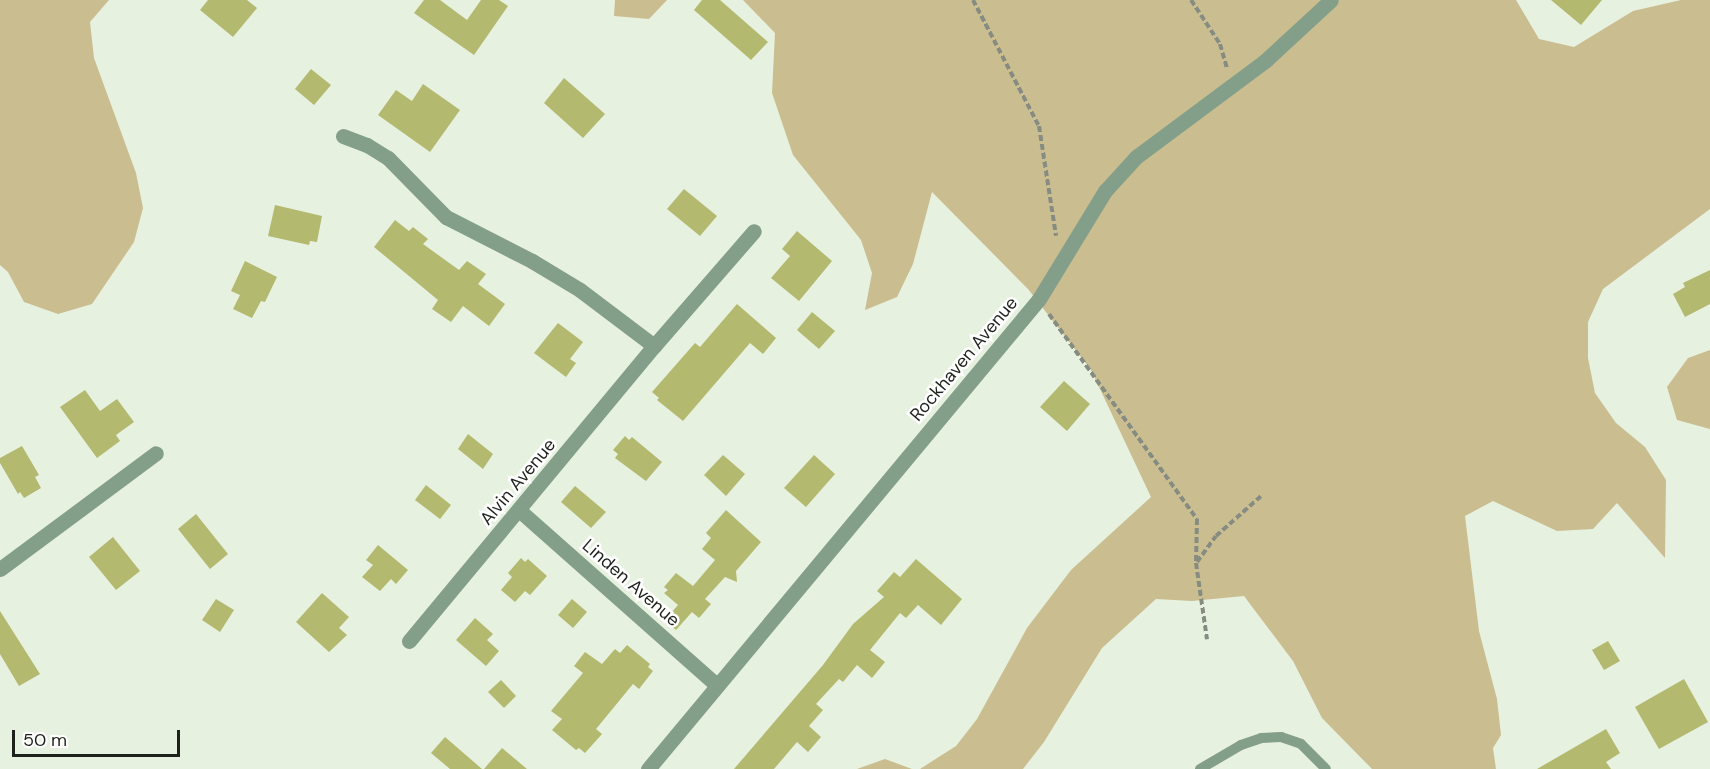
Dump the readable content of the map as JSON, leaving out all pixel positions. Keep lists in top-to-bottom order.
{
  "streets": {
    "street": ["Rockhaven Avenue", "Alvin Avenue", "Linden Avenue"]
  },
  "crossings": [
    ["Rockhaven Avenue", "Linden Avenue"],
    ["Alvin Avenue", "Linden Avenue"]
  ],
  "scale_bar": "50 m"
}
